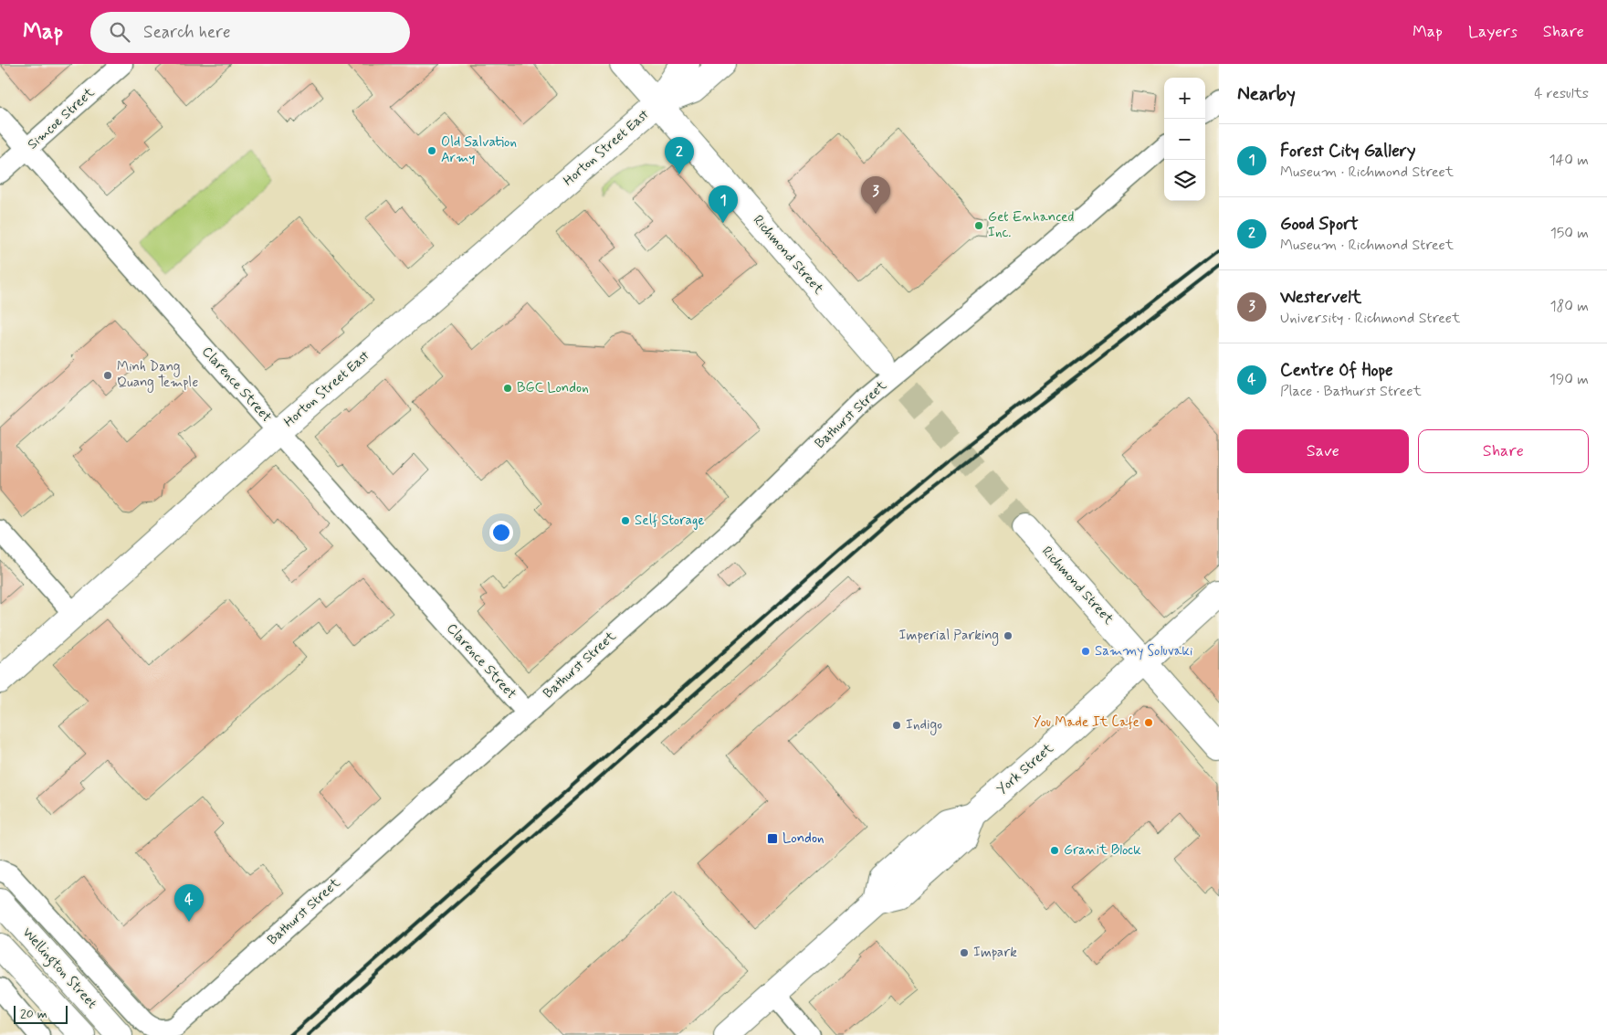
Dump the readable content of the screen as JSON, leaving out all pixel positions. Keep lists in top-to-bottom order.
{
  "streets": {
    "main road": [
      "Horton Street East",
      "Richmond Street",
      "York Street",
      "Wellington Street"
    ],
    "street": ["Simcoe Street", "Clarence Street", "Bathurst Street"]
  },
  "crossings": [
    ["Simcoe Street", "Clarence Street"],
    ["Horton Street East", "Richmond Street"],
    ["Horton Street East", "Clarence Street"],
    ["Richmond Street", "York Street"],
    ["Clarence Street", "Bathurst Street"]
  ],
  "places": {
    "other": [
      "Old Salvation Army",
      "Get Enhanced Inc.",
      "Minh Dang Quang Temple",
      "BGC London",
      "Self Storage",
      "Imperial Parking",
      "Sammy Soluvaki",
      "You Made It Cafe",
      "Indigo",
      "Granit Block",
      "Impark"
    ],
    "transit": ["London"]
  },
  "scale_bar": "20 m",
  "page": {
    "header": "Map",
    "search": "Search here",
    "nav": ["Map", "Layers", "Share"],
    "heading": ["Nearby", "4 results"],
    "map_buttons": ["+", "−"],
    "list": [
      {
        "mark": "1",
        "name": "Forest City Gallery",
        "note": "Museum · Richmond Street",
        "value": "140 m"
      },
      {
        "mark": "2",
        "name": "Good Sport",
        "note": "Museum · Richmond Street",
        "value": "150 m"
      },
      {
        "mark": "3",
        "name": "Westervelt",
        "note": "University · Richmond Street",
        "value": "180 m"
      },
      {
        "mark": "4",
        "name": "Centre Of Hope",
        "note": "Place · Bathurst Street",
        "value": "190 m"
      }
    ],
    "pins": [
      "2",
      "3",
      "1",
      "4"
    ],
    "buttons": ["Save", "Share"],
    "scale": "20 m"
  }
}
